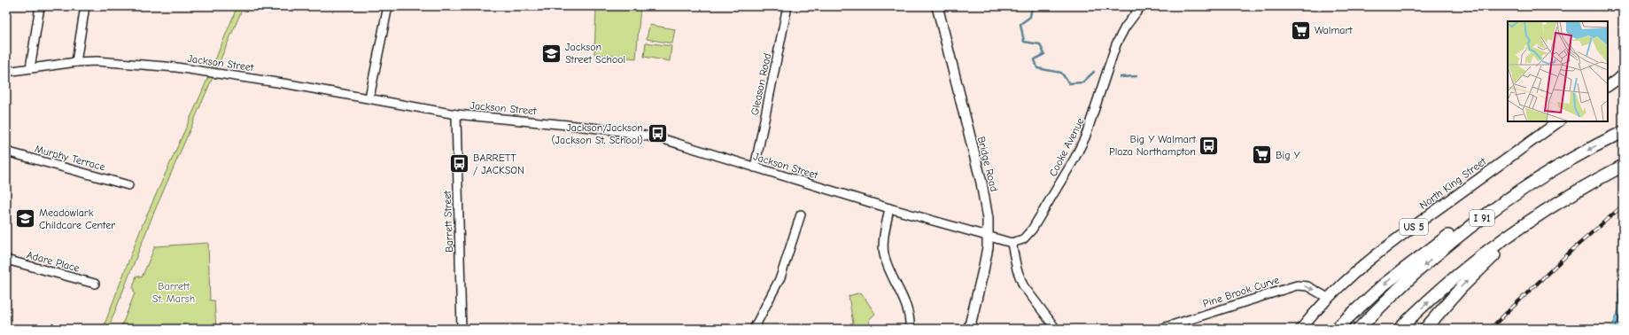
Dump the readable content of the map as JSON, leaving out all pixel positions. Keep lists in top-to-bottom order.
{
  "streets": {
    "highway": ["I 91"],
    "main road": ["Bridge Road", "North King Street", "US 5"],
    "street": [
      "Jackson Street",
      "Gleason Road",
      "Cooke Avenue",
      "Murphy Terrace",
      "Barrett Street",
      "Adare Place",
      "Pine Brook Curve"
    ]
  },
  "crossings": [
    ["Jackson Street", "Gleason Road"],
    ["Jackson Street", "Bridge Road"],
    ["Jackson Street", "Barrett Street"],
    ["North King Street", "Pine Brook Curve"]
  ],
  "one_way": ["Pine Brook Curve"],
  "parks": ["Barrett St. Marsh"],
  "places": {
    "supermarket": ["Walmart", "Big Y"],
    "school or university": ["Jackson Street School", "Meadowlark Childcare Center"],
    "bus stop": ["Jackson/Jackson (Jackson St. School)", "Big Y Walmart Plaza Northampton", "BARRETT / JACKSON"]
  }
}
